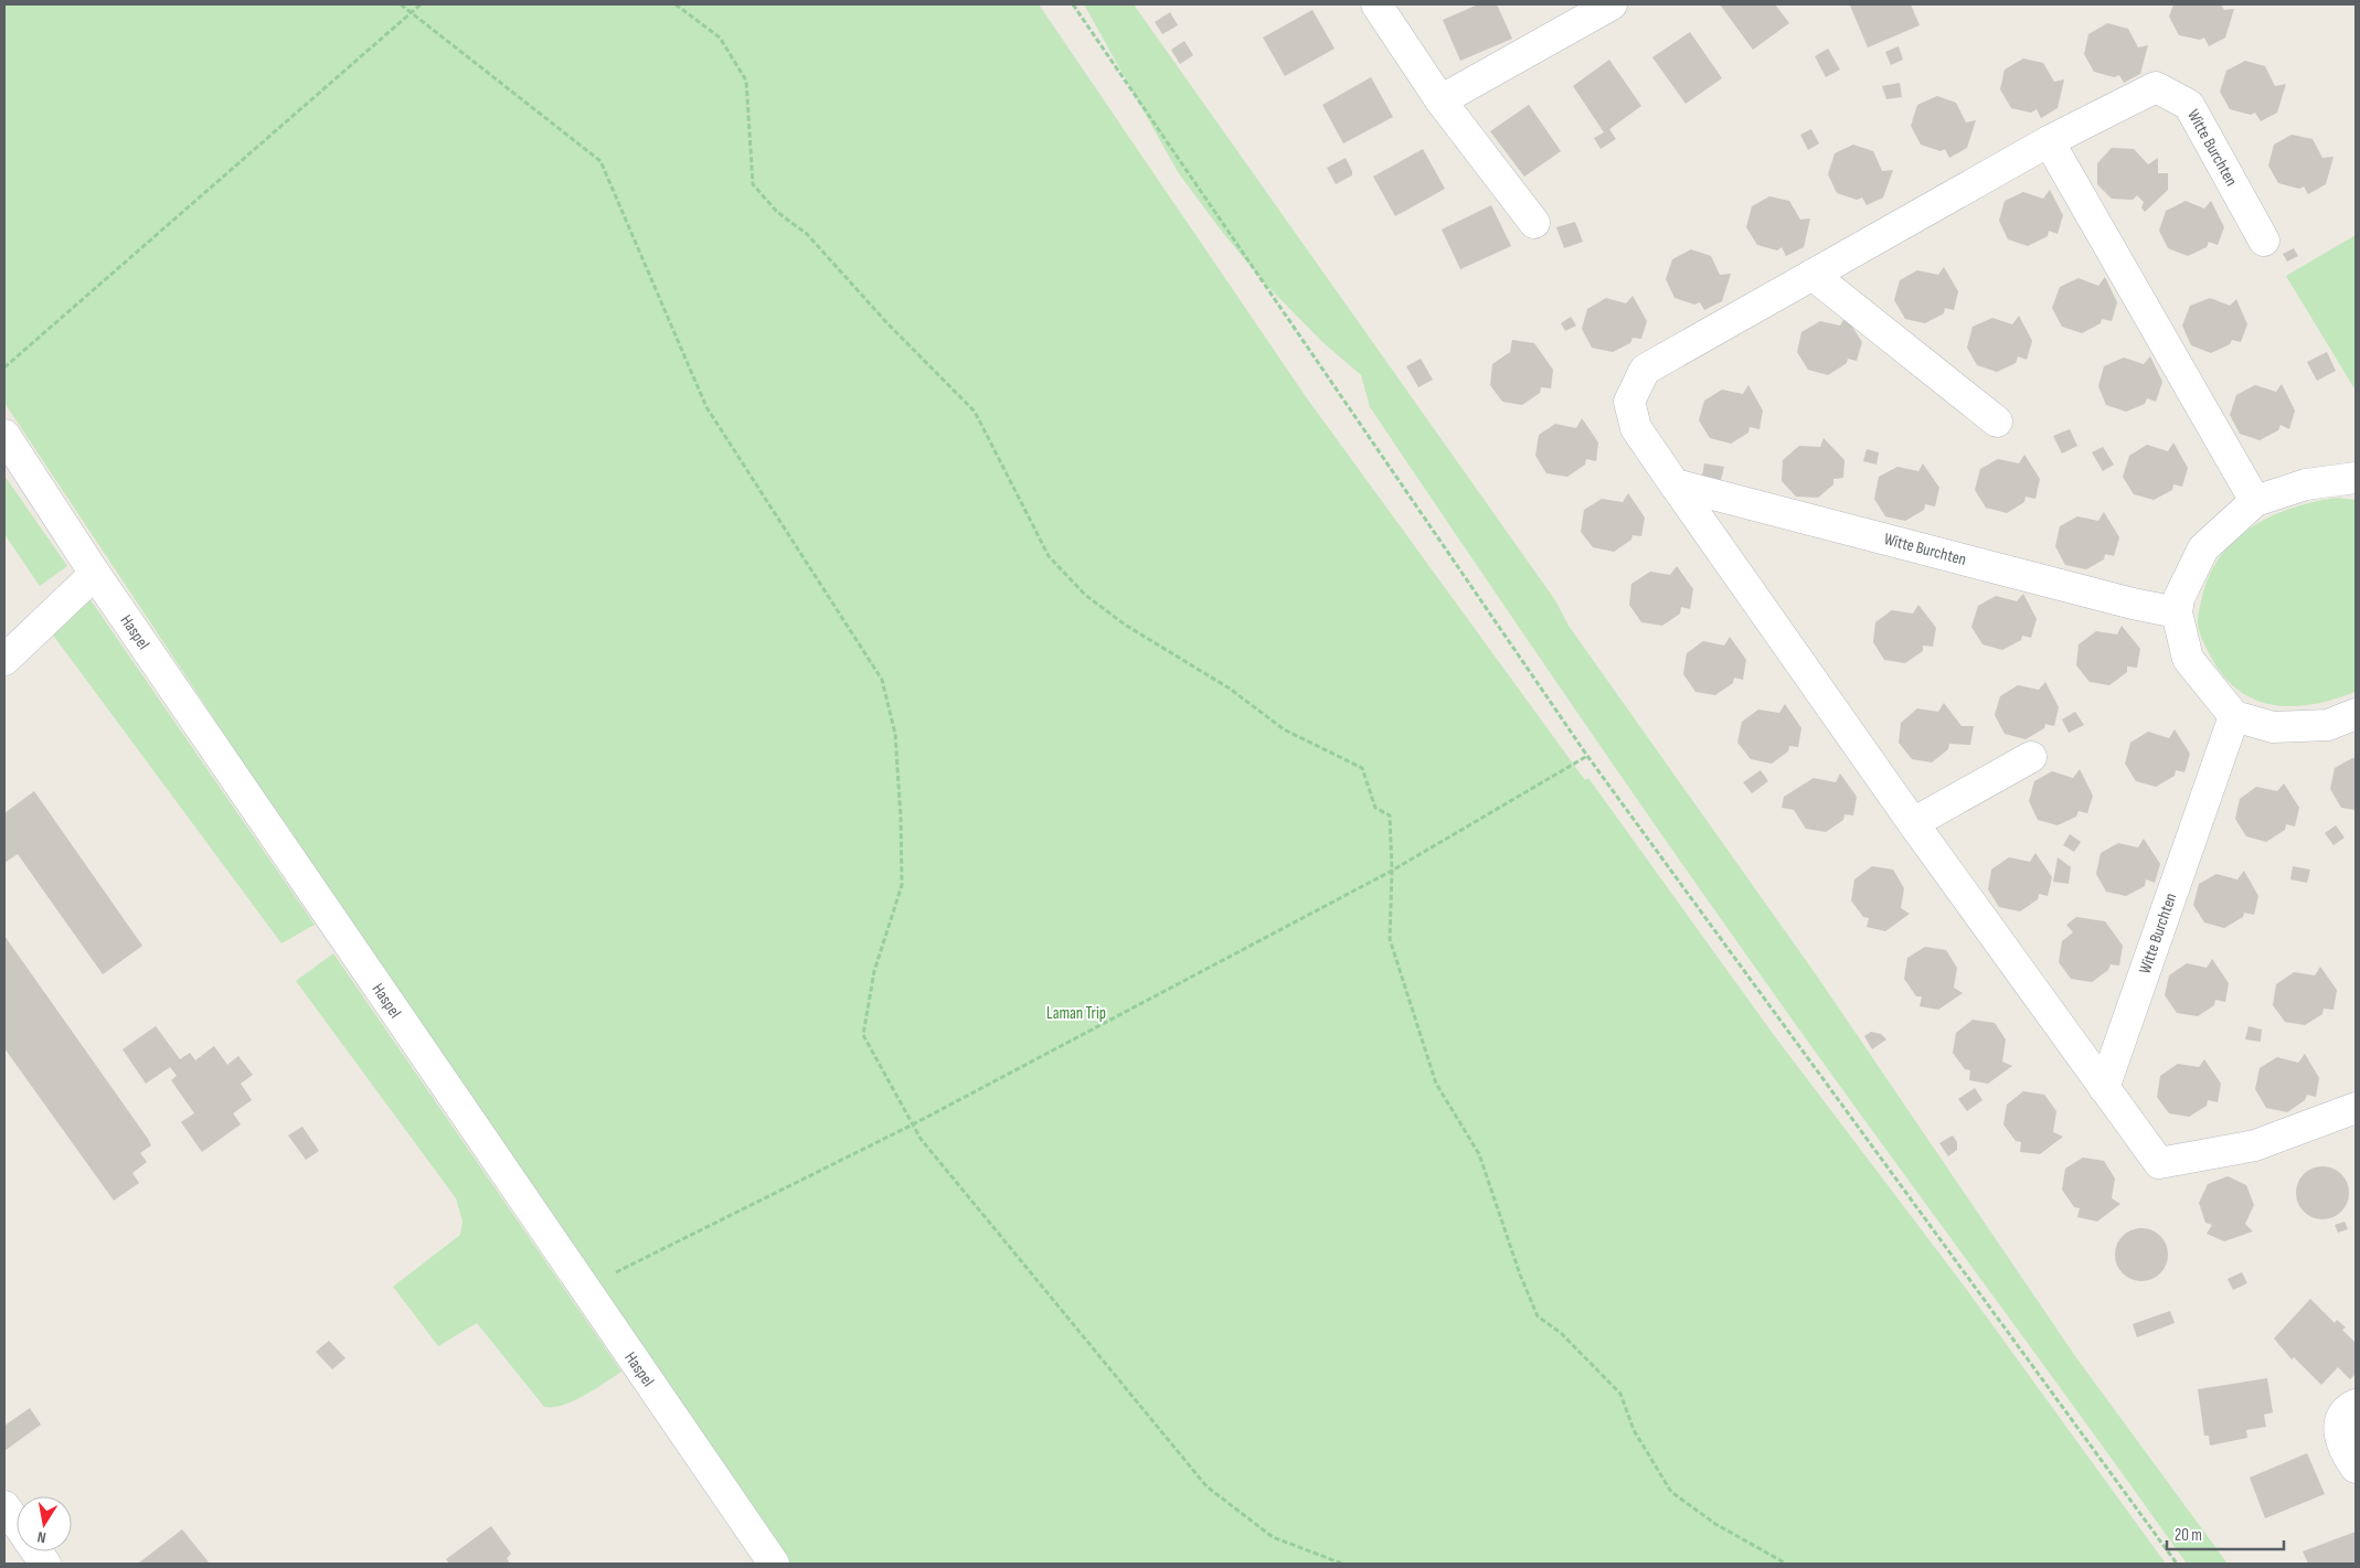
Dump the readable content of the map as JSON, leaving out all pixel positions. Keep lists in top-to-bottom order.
{
  "streets": {
    "street": ["Witte Burchten", "Haspel"]
  },
  "parks": ["Laman Trip"],
  "scale_bar": "20 m",
  "north": "bottom"
}
